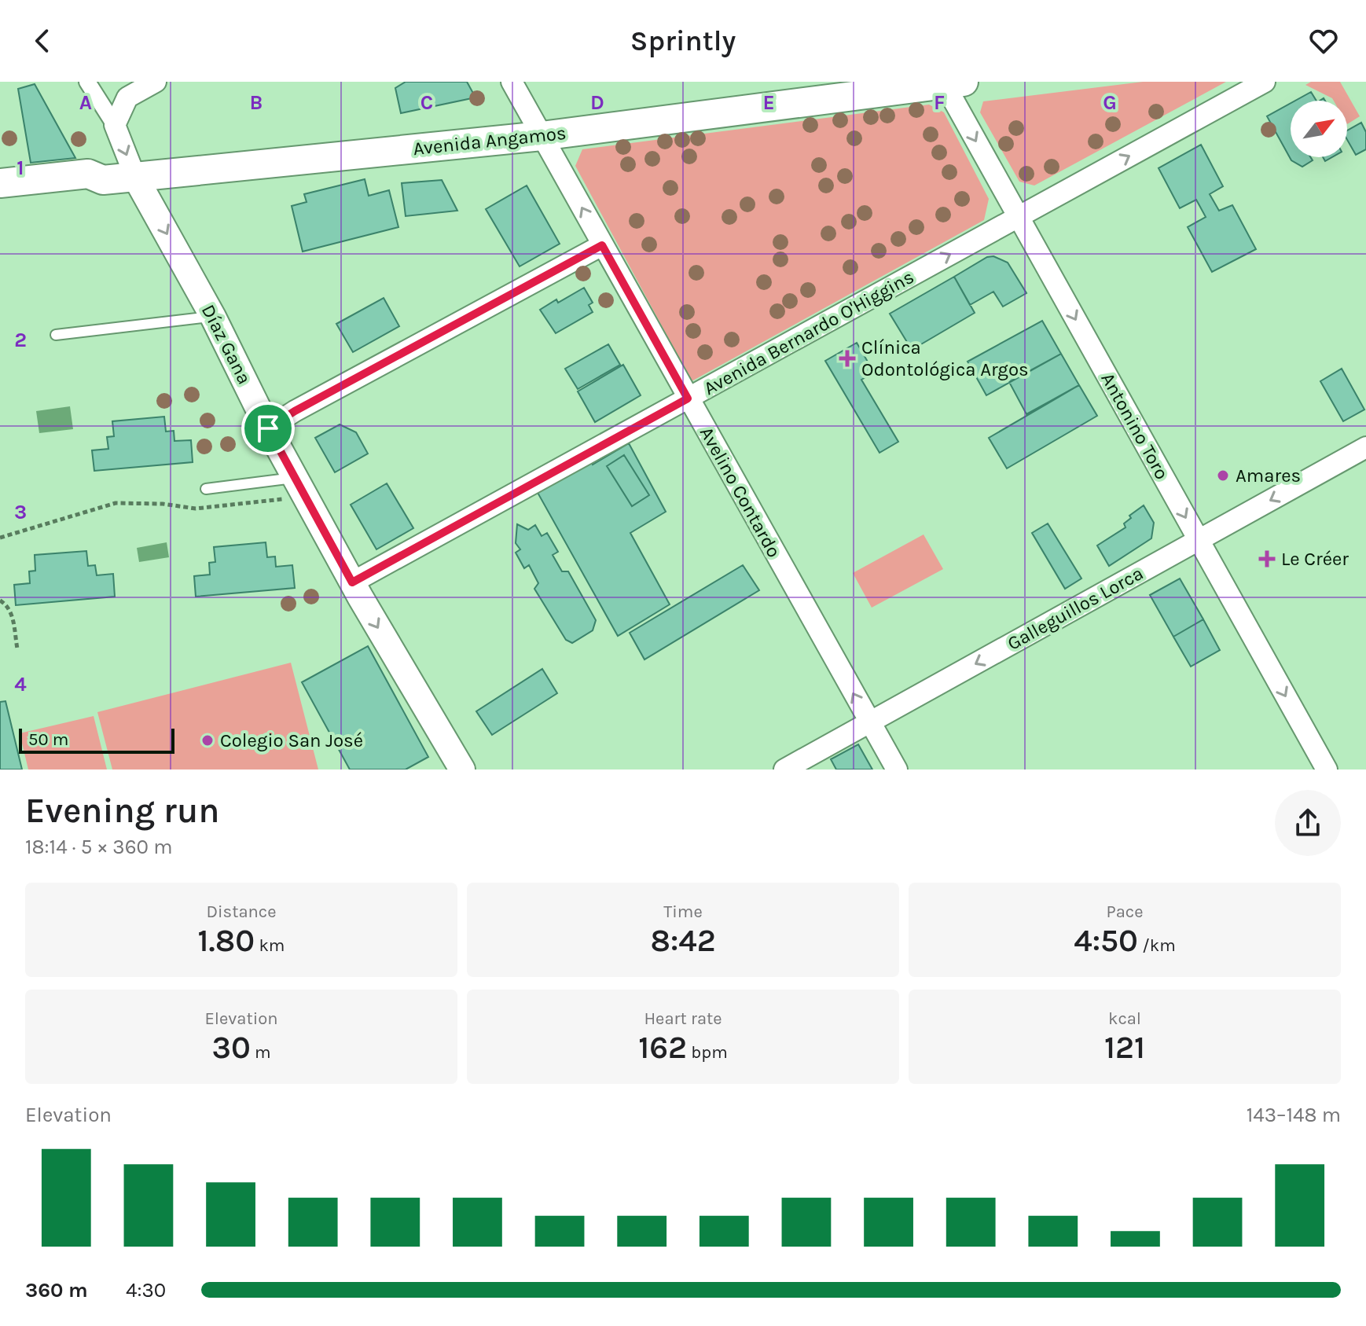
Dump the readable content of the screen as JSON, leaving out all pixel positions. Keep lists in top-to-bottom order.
{
  "streets": {
    "main road": ["Avenida Angamos"],
    "street": [
      "Avenida Bernardo O'Higgins",
      "Díaz Gana",
      "Antonino Toro",
      "Avelino Contardo",
      "Galleguillos Lorca"
    ]
  },
  "crossings": [
    ["Avenida Angamos", "Díaz Gana"],
    ["Avenida Angamos", "Antonino Toro"],
    ["Avenida Angamos", "Avelino Contardo"],
    ["Avenida Bernardo O'Higgins", "Díaz Gana"],
    ["Avenida Bernardo O'Higgins", "Antonino Toro"],
    ["Avenida Bernardo O'Higgins", "Avelino Contardo"],
    ["Antonino Toro", "Galleguillos Lorca"],
    ["Avelino Contardo", "Galleguillos Lorca"]
  ],
  "one_way": [
    "Avenida Bernardo O'Higgins",
    "Díaz Gana",
    "Antonino Toro",
    "Avelino Contardo",
    "Galleguillos Lorca"
  ],
  "places": {
    "health": ["Clínica Odontológica Argos", "Le Créer"],
    "other": ["Amares", "Colegio San José"]
  },
  "scale_bar": "50 m",
  "north": "top right",
  "page": {
    "header": "Sprintly",
    "scale": "50 m",
    "heading": ["Evening run", "18:14 · 5 × 360 m"],
    "stats": [
      ["Distance", "1.80 km"],
      ["Time", "8:42"],
      ["Pace", "4:50 /km"],
      ["Elevation", "30 m"],
      ["Heart rate", "162 bpm"],
      ["kcal", "121"]
    ],
    "chart": ["Elevation", "143–148 m"],
    "list": [
      {
        "name": "360 m",
        "note": "4:30"
      }
    ]
  },
  "grid": {
    "columns": [
      "A",
      "B",
      "C",
      "D",
      "E",
      "F",
      "G"
    ],
    "rows": [
      "1",
      "2",
      "3",
      "4"
    ]
  }
}
